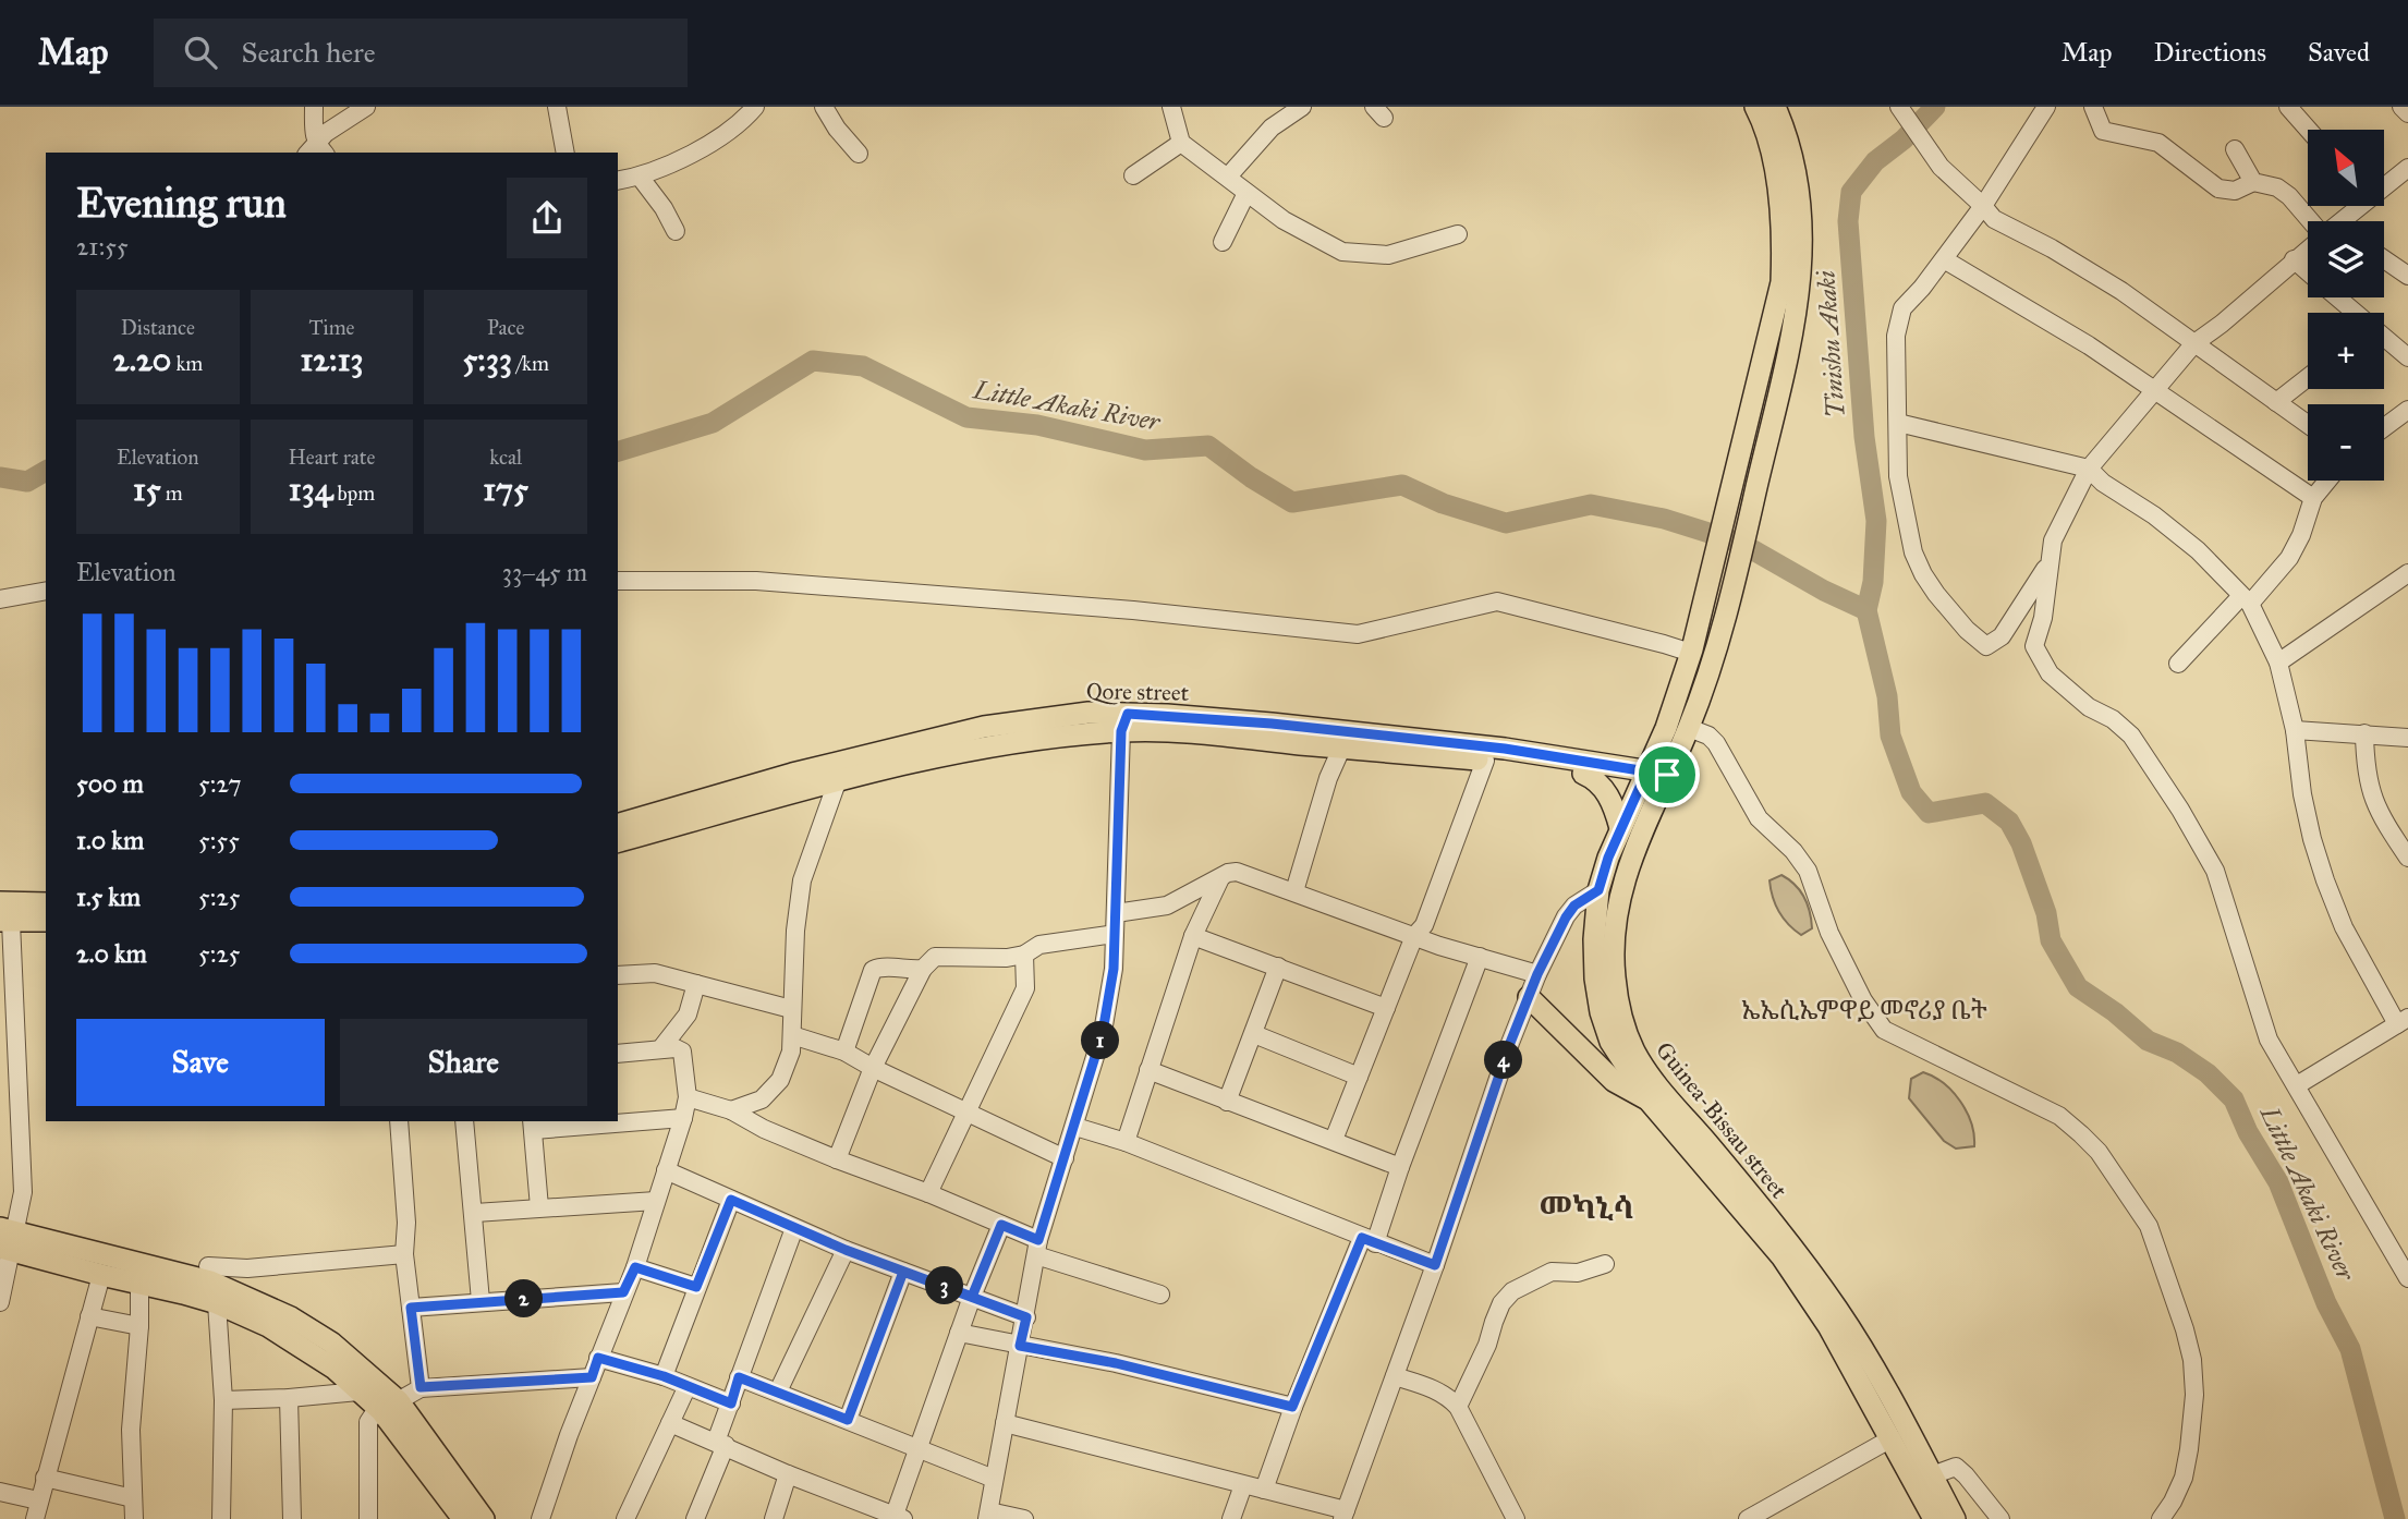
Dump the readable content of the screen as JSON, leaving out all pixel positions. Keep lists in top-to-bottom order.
{
  "streets": {
    "main road": ["Qore street", "Guinea-Bissau street"]
  },
  "crossings": [
    ["Qore street", "Guinea-Bissau street"]
  ],
  "districts": ["ኤኤሲኤምዋይ መኖሪያ ቤት", "መካኒሳ"],
  "water": ["Tinishu Akaki", "Little Akaki River"],
  "north": "top left",
  "page": {
    "header": "Map",
    "search": "Search here",
    "nav": ["Map", "Directions", "Saved"],
    "map_buttons": ["+", "−"],
    "heading": ["Evening run", "21:55"],
    "stats": [
      ["Distance", "2.20 km"],
      ["Time", "12:13"],
      ["Pace", "5:33 /km"],
      ["Elevation", "15 m"],
      ["Heart rate", "134 bpm"],
      ["kcal", "175"]
    ],
    "chart": ["Elevation", "33–45 m"],
    "list": [
      {
        "name": "500 m",
        "note": "5:27"
      },
      {
        "name": "1.0 km",
        "note": "5:55"
      },
      {
        "name": "1.5 km",
        "note": "5:25"
      },
      {
        "name": "2.0 km",
        "note": "5:25"
      }
    ],
    "buttons": ["Save", "Share"],
    "pins": [
      "1",
      "4",
      "3",
      "2"
    ]
  }
}
